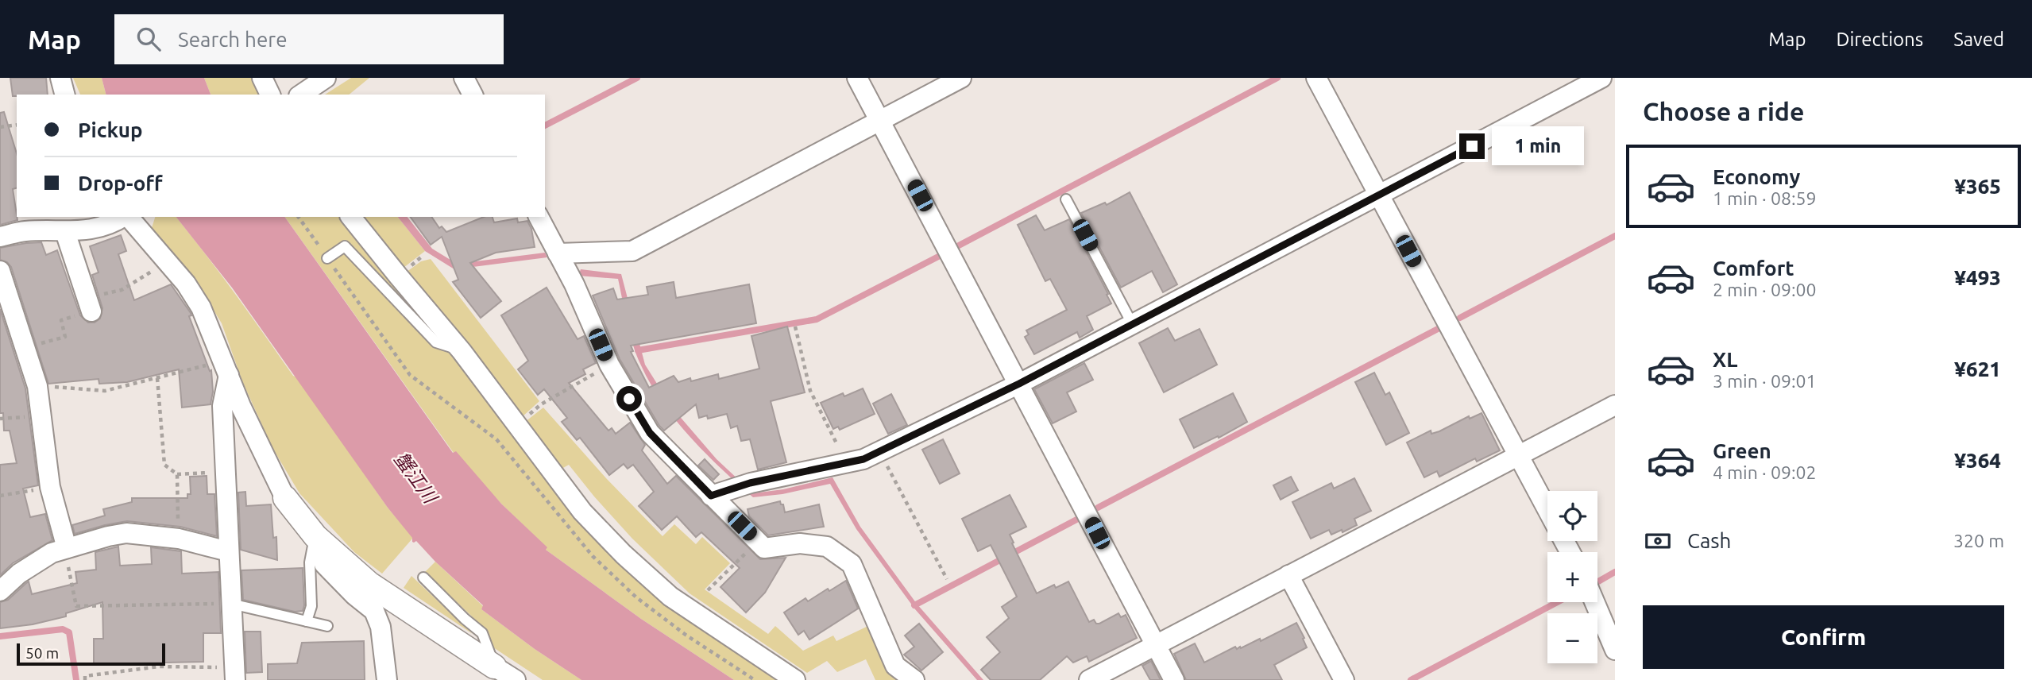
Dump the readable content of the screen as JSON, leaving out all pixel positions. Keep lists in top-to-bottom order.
{
  "water": ["蟹江川"],
  "scale_bar": "50 m",
  "page": {
    "header": "Map",
    "search": "Search here",
    "nav": ["Map", "Directions", "Saved"],
    "heading": "Choose a ride",
    "banner": ["Pickup", "Drop-off"],
    "bubble": "1 min",
    "list": [
      {
        "name": "Economy",
        "note": "1 min · 08:59",
        "value": "¥365"
      },
      {
        "name": "Comfort",
        "note": "2 min · 09:00",
        "value": "¥493"
      },
      {
        "name": "XL",
        "note": "3 min · 09:01",
        "value": "¥621"
      },
      {
        "name": "Green",
        "note": "4 min · 09:02",
        "value": "¥364"
      }
    ],
    "map_buttons": ["+", "−"],
    "pay": ["Cash", "320 m"],
    "buttons": "Confirm",
    "scale": "50 m"
  }
}
